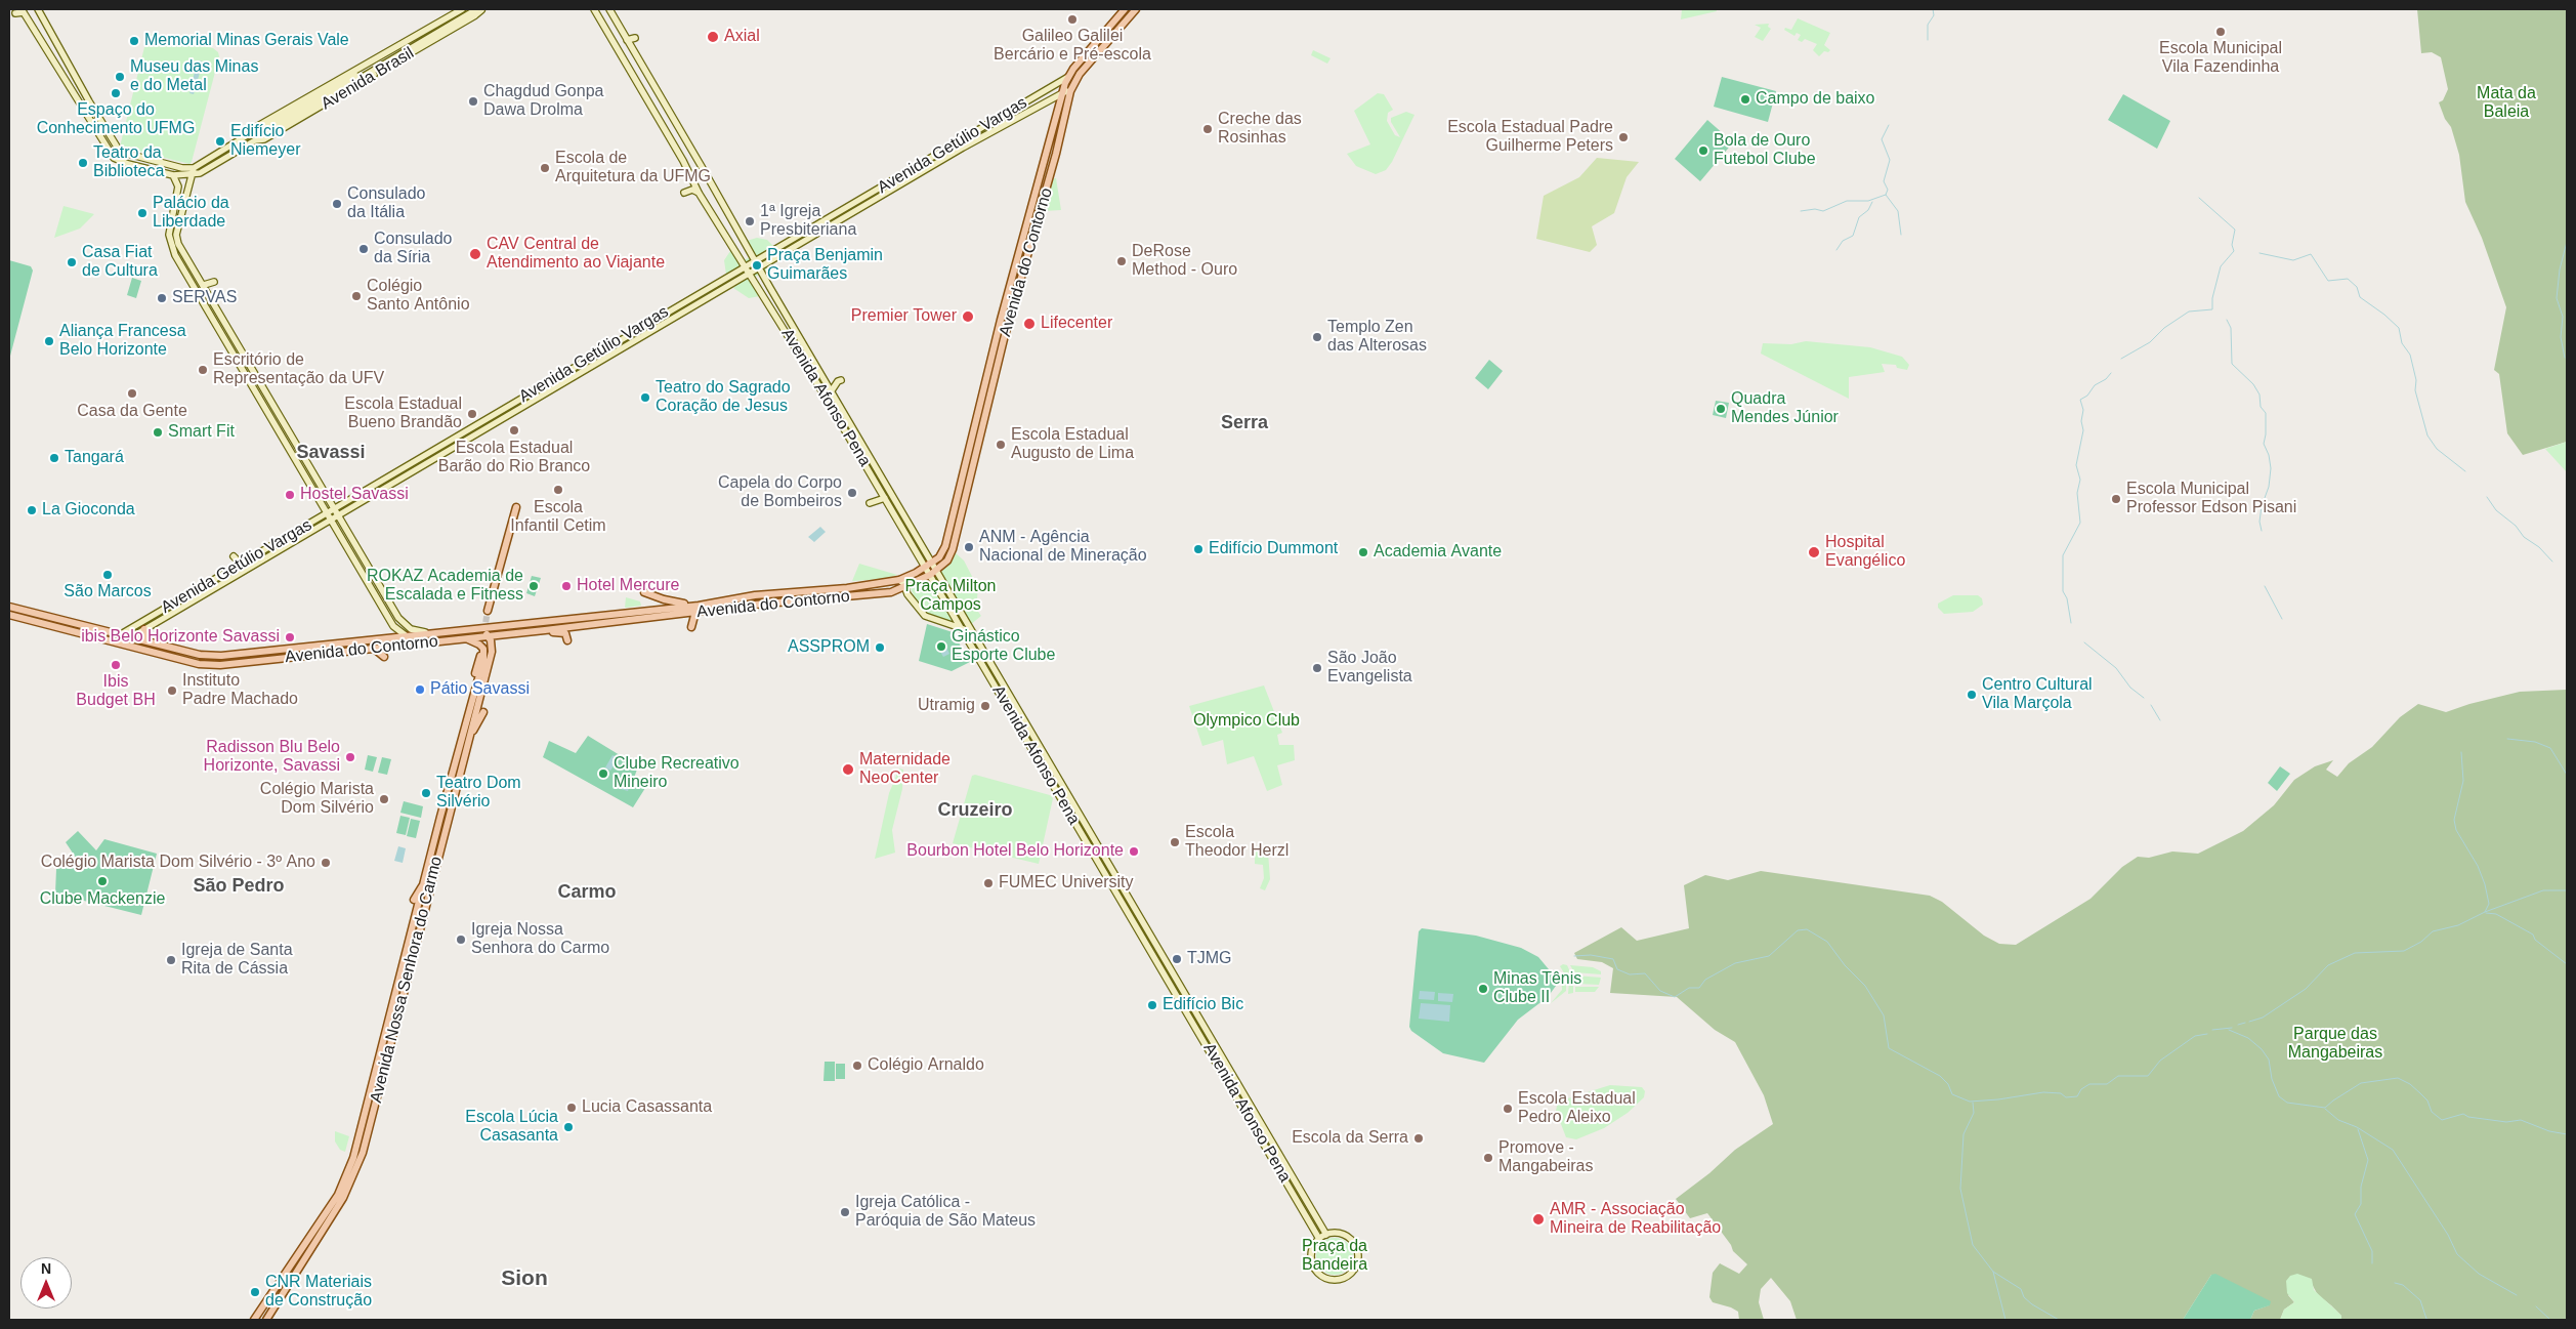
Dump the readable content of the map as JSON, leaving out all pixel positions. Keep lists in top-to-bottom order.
{
  "streets": {
    "main road": [
      "Avenida Brasil",
      "Avenida Getúlio Vargas",
      "Avenida do Contorno",
      "Avenida Afonso Pena",
      "Avenida Nossa Senhora do Carmo"
    ]
  },
  "crossings": [
    ["Avenida Getúlio Vargas", "Avenida do Contorno"],
    ["Avenida Getúlio Vargas", "Avenida Afonso Pena"],
    ["Avenida do Contorno", "Avenida Afonso Pena"],
    ["Avenida do Contorno", "Avenida Nossa Senhora do Carmo"]
  ],
  "districts": [
    "Serra",
    "Savassi",
    "Cruzeiro",
    "São Pedro",
    "Carmo",
    "Sion"
  ],
  "parks": [
    "Mata da Baleia",
    "Praça Milton Campos",
    "Olympico Club",
    "Parque das Mangabeiras",
    "Praça da Bandeira"
  ],
  "places": [
    "Galileo Galilei Bercário e Pré-escola",
    "Escola Municipal Vila Fazendinha",
    "Axial",
    "Memorial Minas Gerais Vale",
    "Museu das Minas e do Metal",
    "Espaço do Conhecimento UFMG",
    "Campo de baixo",
    "Chagdud Gonpa Dawa Drolma",
    "Creche das Rosinhas",
    "Escola Estadual Padre Guilherme Peters",
    "Edifício Niemeyer",
    "Bola de Ouro Futebol Clube",
    "Teatro da Biblioteca",
    "Escola de Arquitetura da UFMG",
    "Consulado da Itália",
    "Palácio da Liberdade",
    "1ª Igreja Presbiteriana",
    "Consulado da Síria",
    "CAV Central de Atendimento ao Viajante",
    "DeRose Method - Ouro",
    "Casa Fiat de Cultura",
    "Praça Benjamin Guimarães",
    "Colégio Santo Antônio",
    "SERVAS",
    "Premier Tower",
    "Lifecenter",
    "Templo Zen das Alterosas",
    "Aliança Francesa Belo Horizonte",
    "Escritório de Representação da UFV",
    "Casa da Gente",
    "Teatro do Sagrado Coração de Jesus",
    "Quadra Mendes Júnior",
    "Escola Estadual Bueno Brandão",
    "Escola Estadual Barão do Rio Branco",
    "Smart Fit",
    "Escola Estadual Augusto de Lima",
    "Tangará",
    "Escola Infantil Cetim",
    "Capela do Corpo de Bombeiros",
    "Hostel Savassi",
    "Escola Municipal Professor Edson Pisani",
    "La Gioconda",
    "ANM - Agência Nacional de Mineração",
    "Edifício Dummont",
    "Academia Avante",
    "Hospital Evangélico",
    "São Marcos",
    "ROKAZ Academia de Escalada e Fitness",
    "Hotel Mercure",
    "ibis Belo Horizonte Savassi",
    "Ginástico Esporte Clube",
    "ASSPROM",
    "Ibis Budget BH",
    "São João Evangelista",
    "Pátio Savassi",
    "Instituto Padre Machado",
    "Centro Cultural Vila Marçola",
    "Utramig",
    "Radisson Blu Belo Horizonte, Savassi",
    "Maternidade NeoCenter",
    "Clube Recreativo Mineiro",
    "Teatro Dom Silvério",
    "Colégio Marista Dom Silvério",
    "Escola Theodor Herzl",
    "Bourbon Hotel Belo Horizonte",
    "Colégio Marista Dom Silvério - 3º Ano",
    "Clube Mackenzie",
    "FUMEC University",
    "Igreja Nossa Senhora do Carmo",
    "TJMG",
    "Igreja de Santa Rita de Cássia",
    "Minas Tênis Clube II",
    "Edifício Bic",
    "Colégio Arnaldo",
    "Lucia Casassanta",
    "Escola Estadual Pedro Aleixo",
    "Escola Lúcia Casasanta",
    "Escola da Serra",
    "Promove - Mangabeiras",
    "Igreja Católica - Paróquia de São Mateus",
    "AMR - Associação Mineira de Reabilitação",
    "CNR Materiais de Construção"
  ],
  "north": "top"
}
